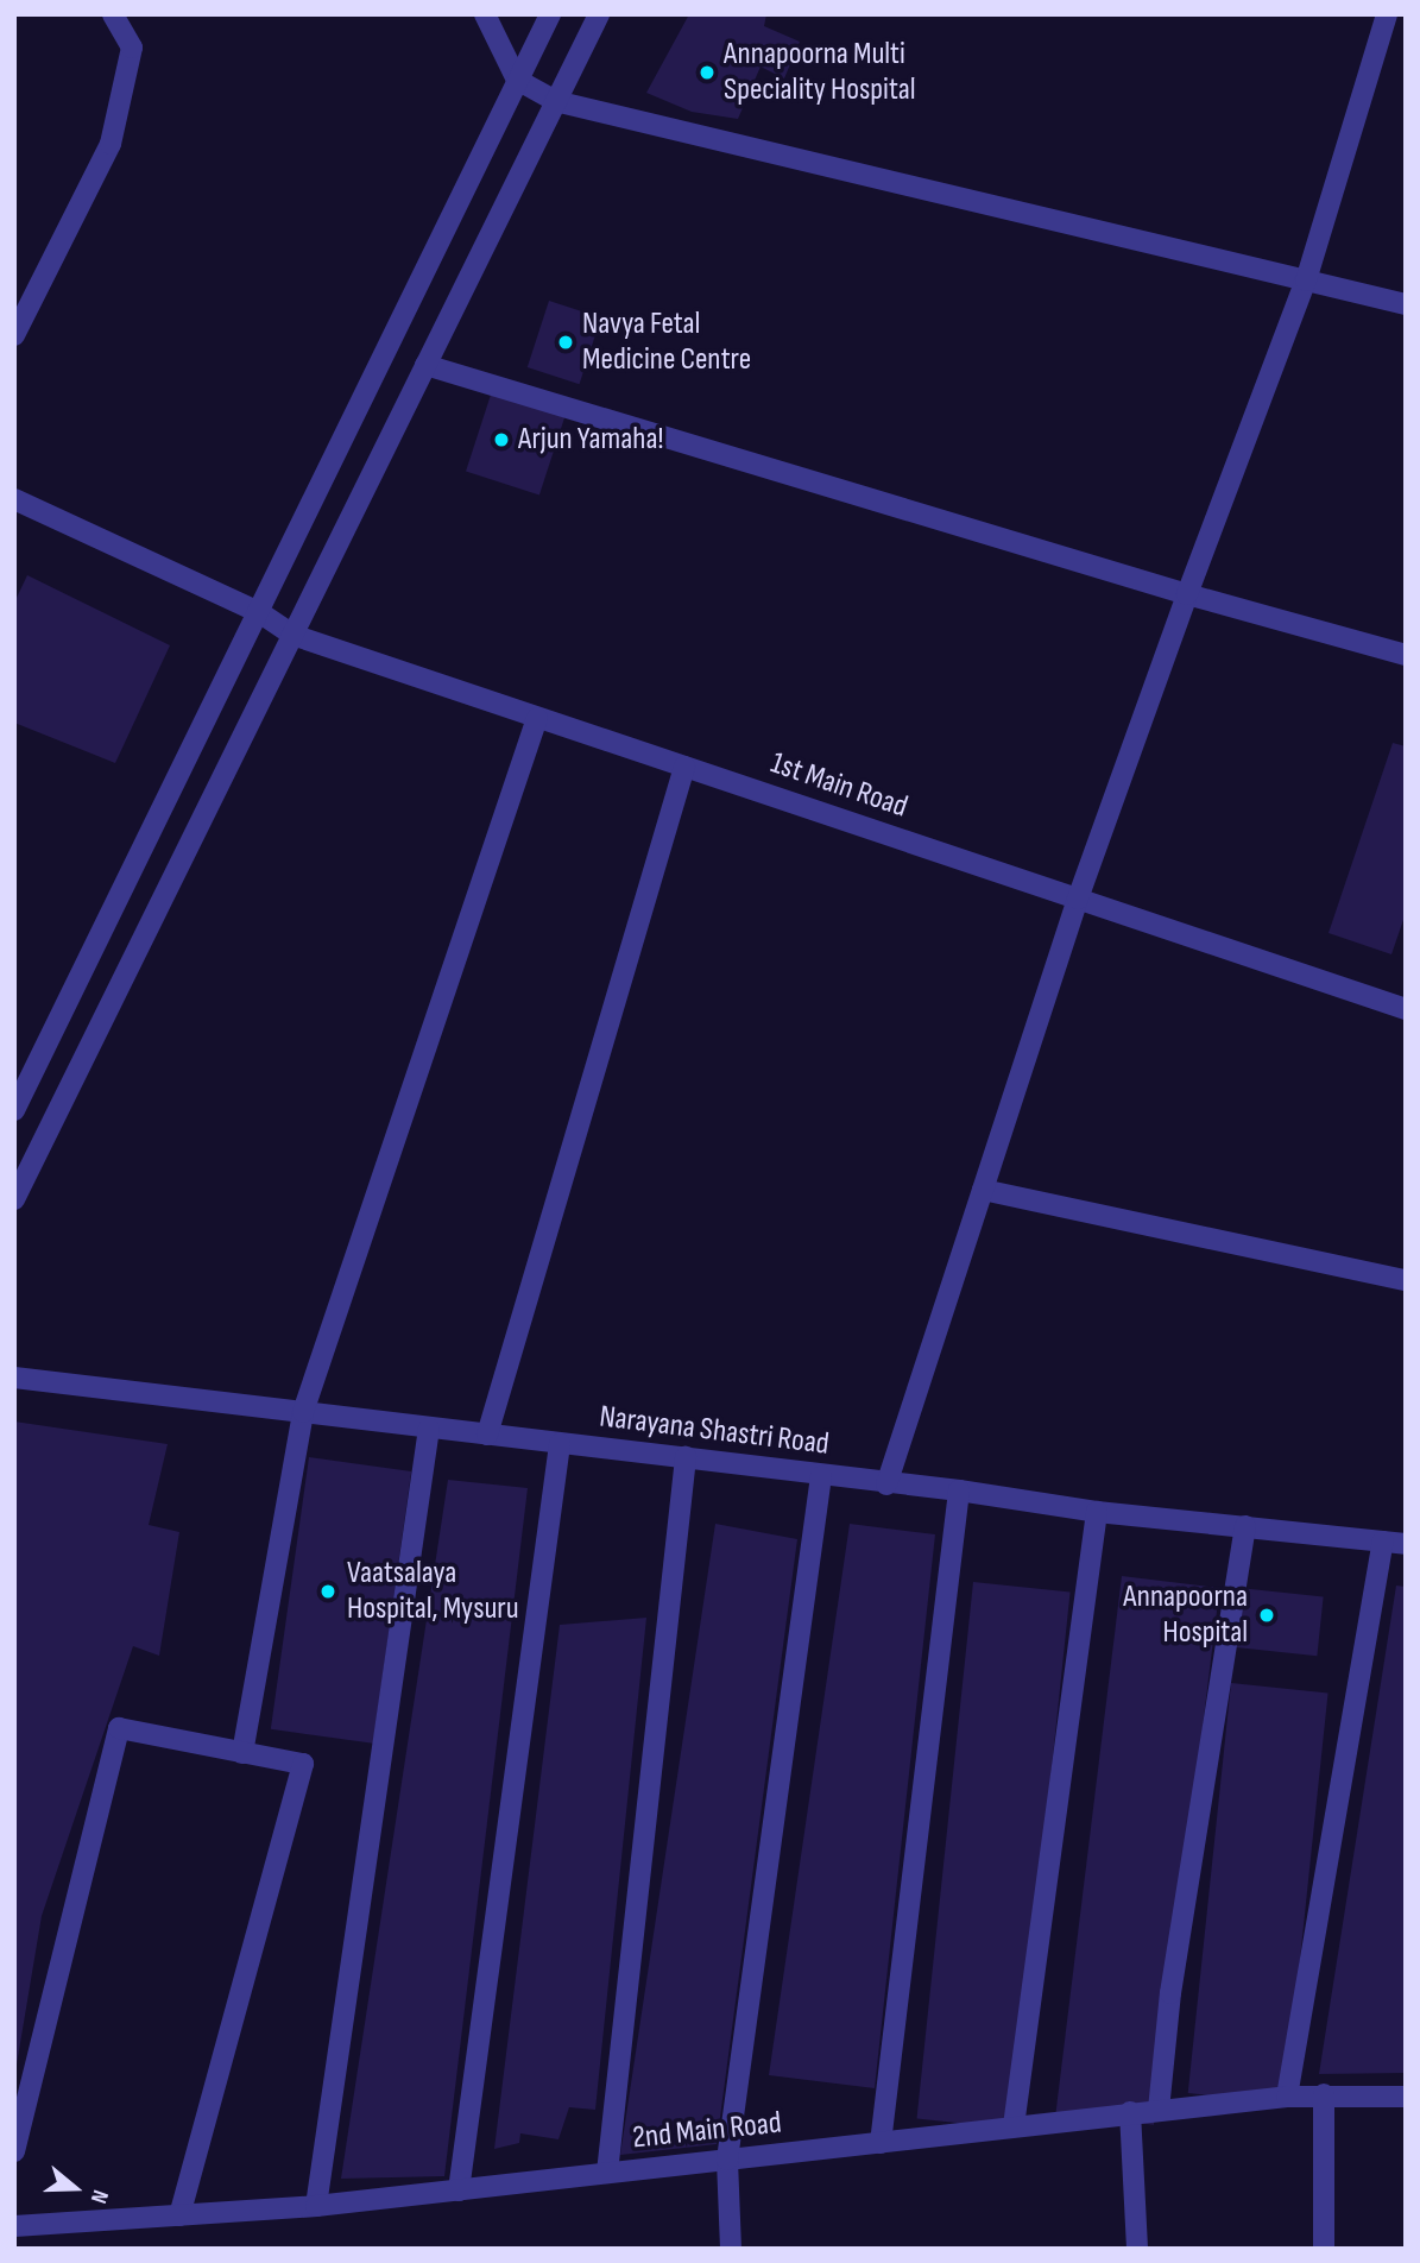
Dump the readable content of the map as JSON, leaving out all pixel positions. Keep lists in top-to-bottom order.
{
  "streets": {
    "street": ["1st Main Road", "Narayana Shastri Road", "2nd Main Road"]
  },
  "places": [
    "Annapoorna Multi Speciality Hospital",
    "Navya Fetal Medicine Centre",
    "Arjun Yamaha!",
    "Vaatsalaya Hospital, Mysuru",
    "Annapoorna Hospital"
  ],
  "north": "right"
}
